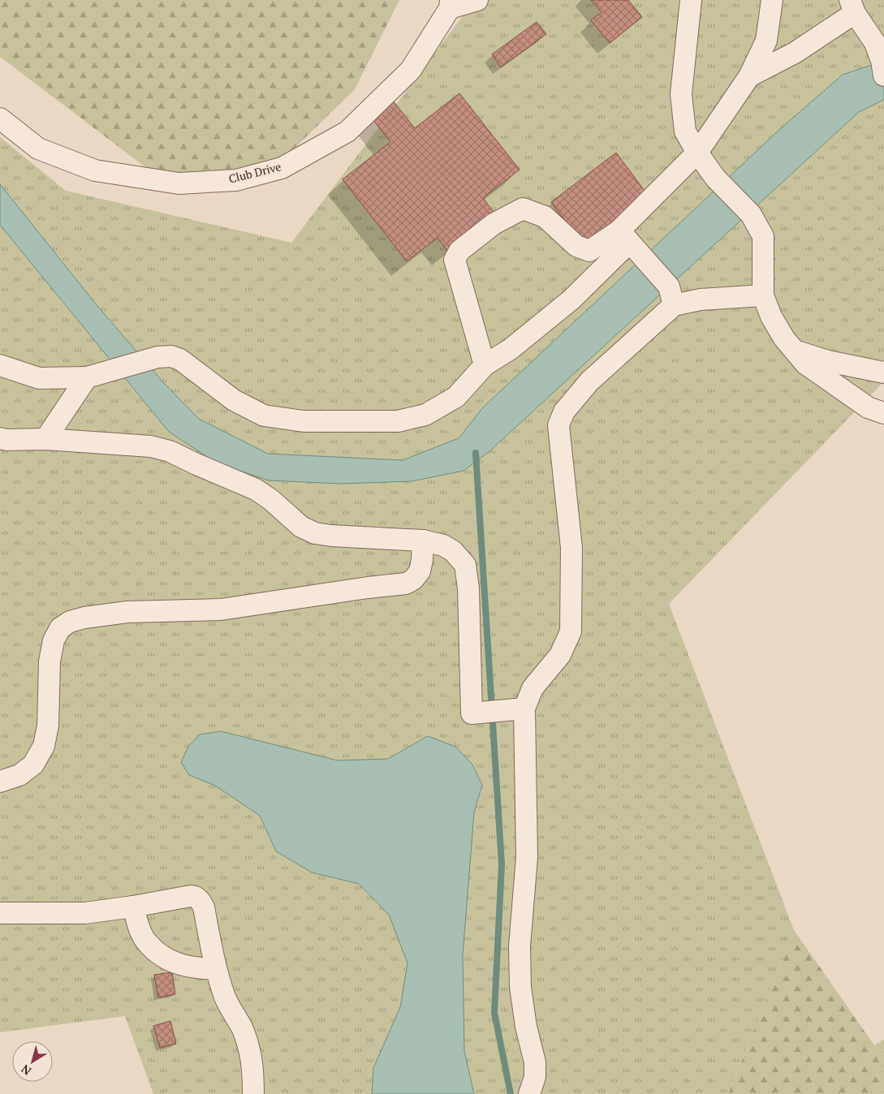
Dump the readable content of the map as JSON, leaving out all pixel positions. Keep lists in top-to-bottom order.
{
  "streets": {
    "street": ["Club Drive"]
  },
  "north": "bottom left"
}
